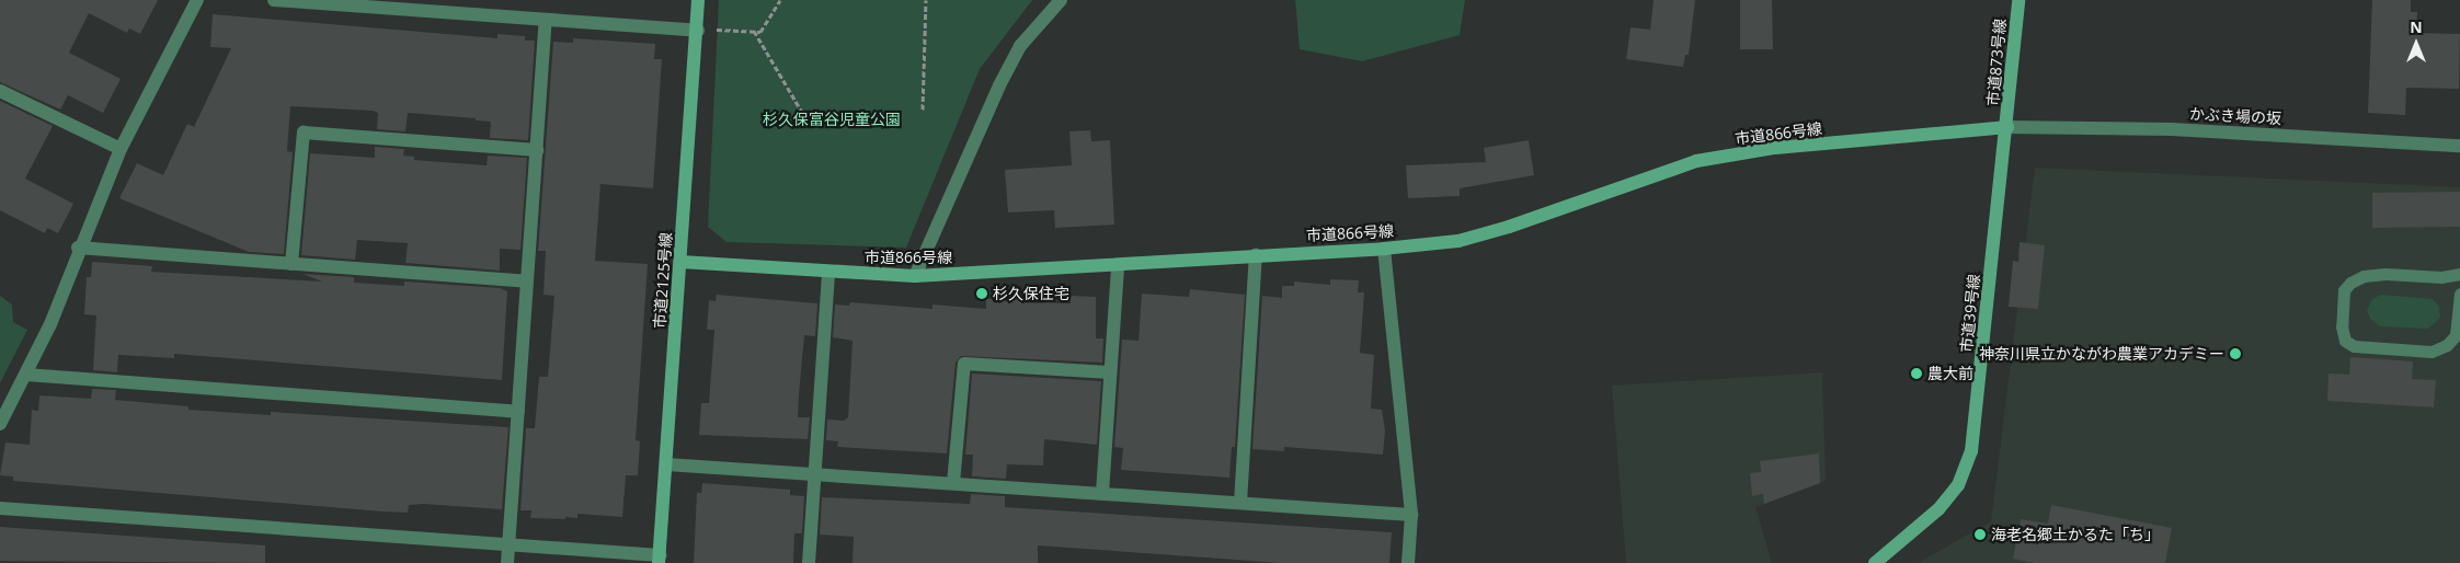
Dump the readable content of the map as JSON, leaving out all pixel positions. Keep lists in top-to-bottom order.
{
  "streets": {
    "street": [
      "市道873号線",
      "かぶき場の坂",
      "市道866号線",
      "市道2125号線",
      "市道39号線"
    ]
  },
  "crossings": [
    ["市道873号線", "かぶき場の坂"],
    ["市道873号線", "市道866号線"],
    ["市道873号線", "市道39号線"],
    ["かぶき場の坂", "市道866号線"],
    ["かぶき場の坂", "市道39号線"],
    ["市道866号線", "市道2125号線"],
    ["市道866号線", "市道39号線"]
  ],
  "parks": ["杉久保富谷児童公園"],
  "places": [
    "杉久保住宅",
    "神奈川県立かながわ農業アカデミー",
    "農大前",
    "海老名郷土かるた「ち」"
  ],
  "north": "top"
}
